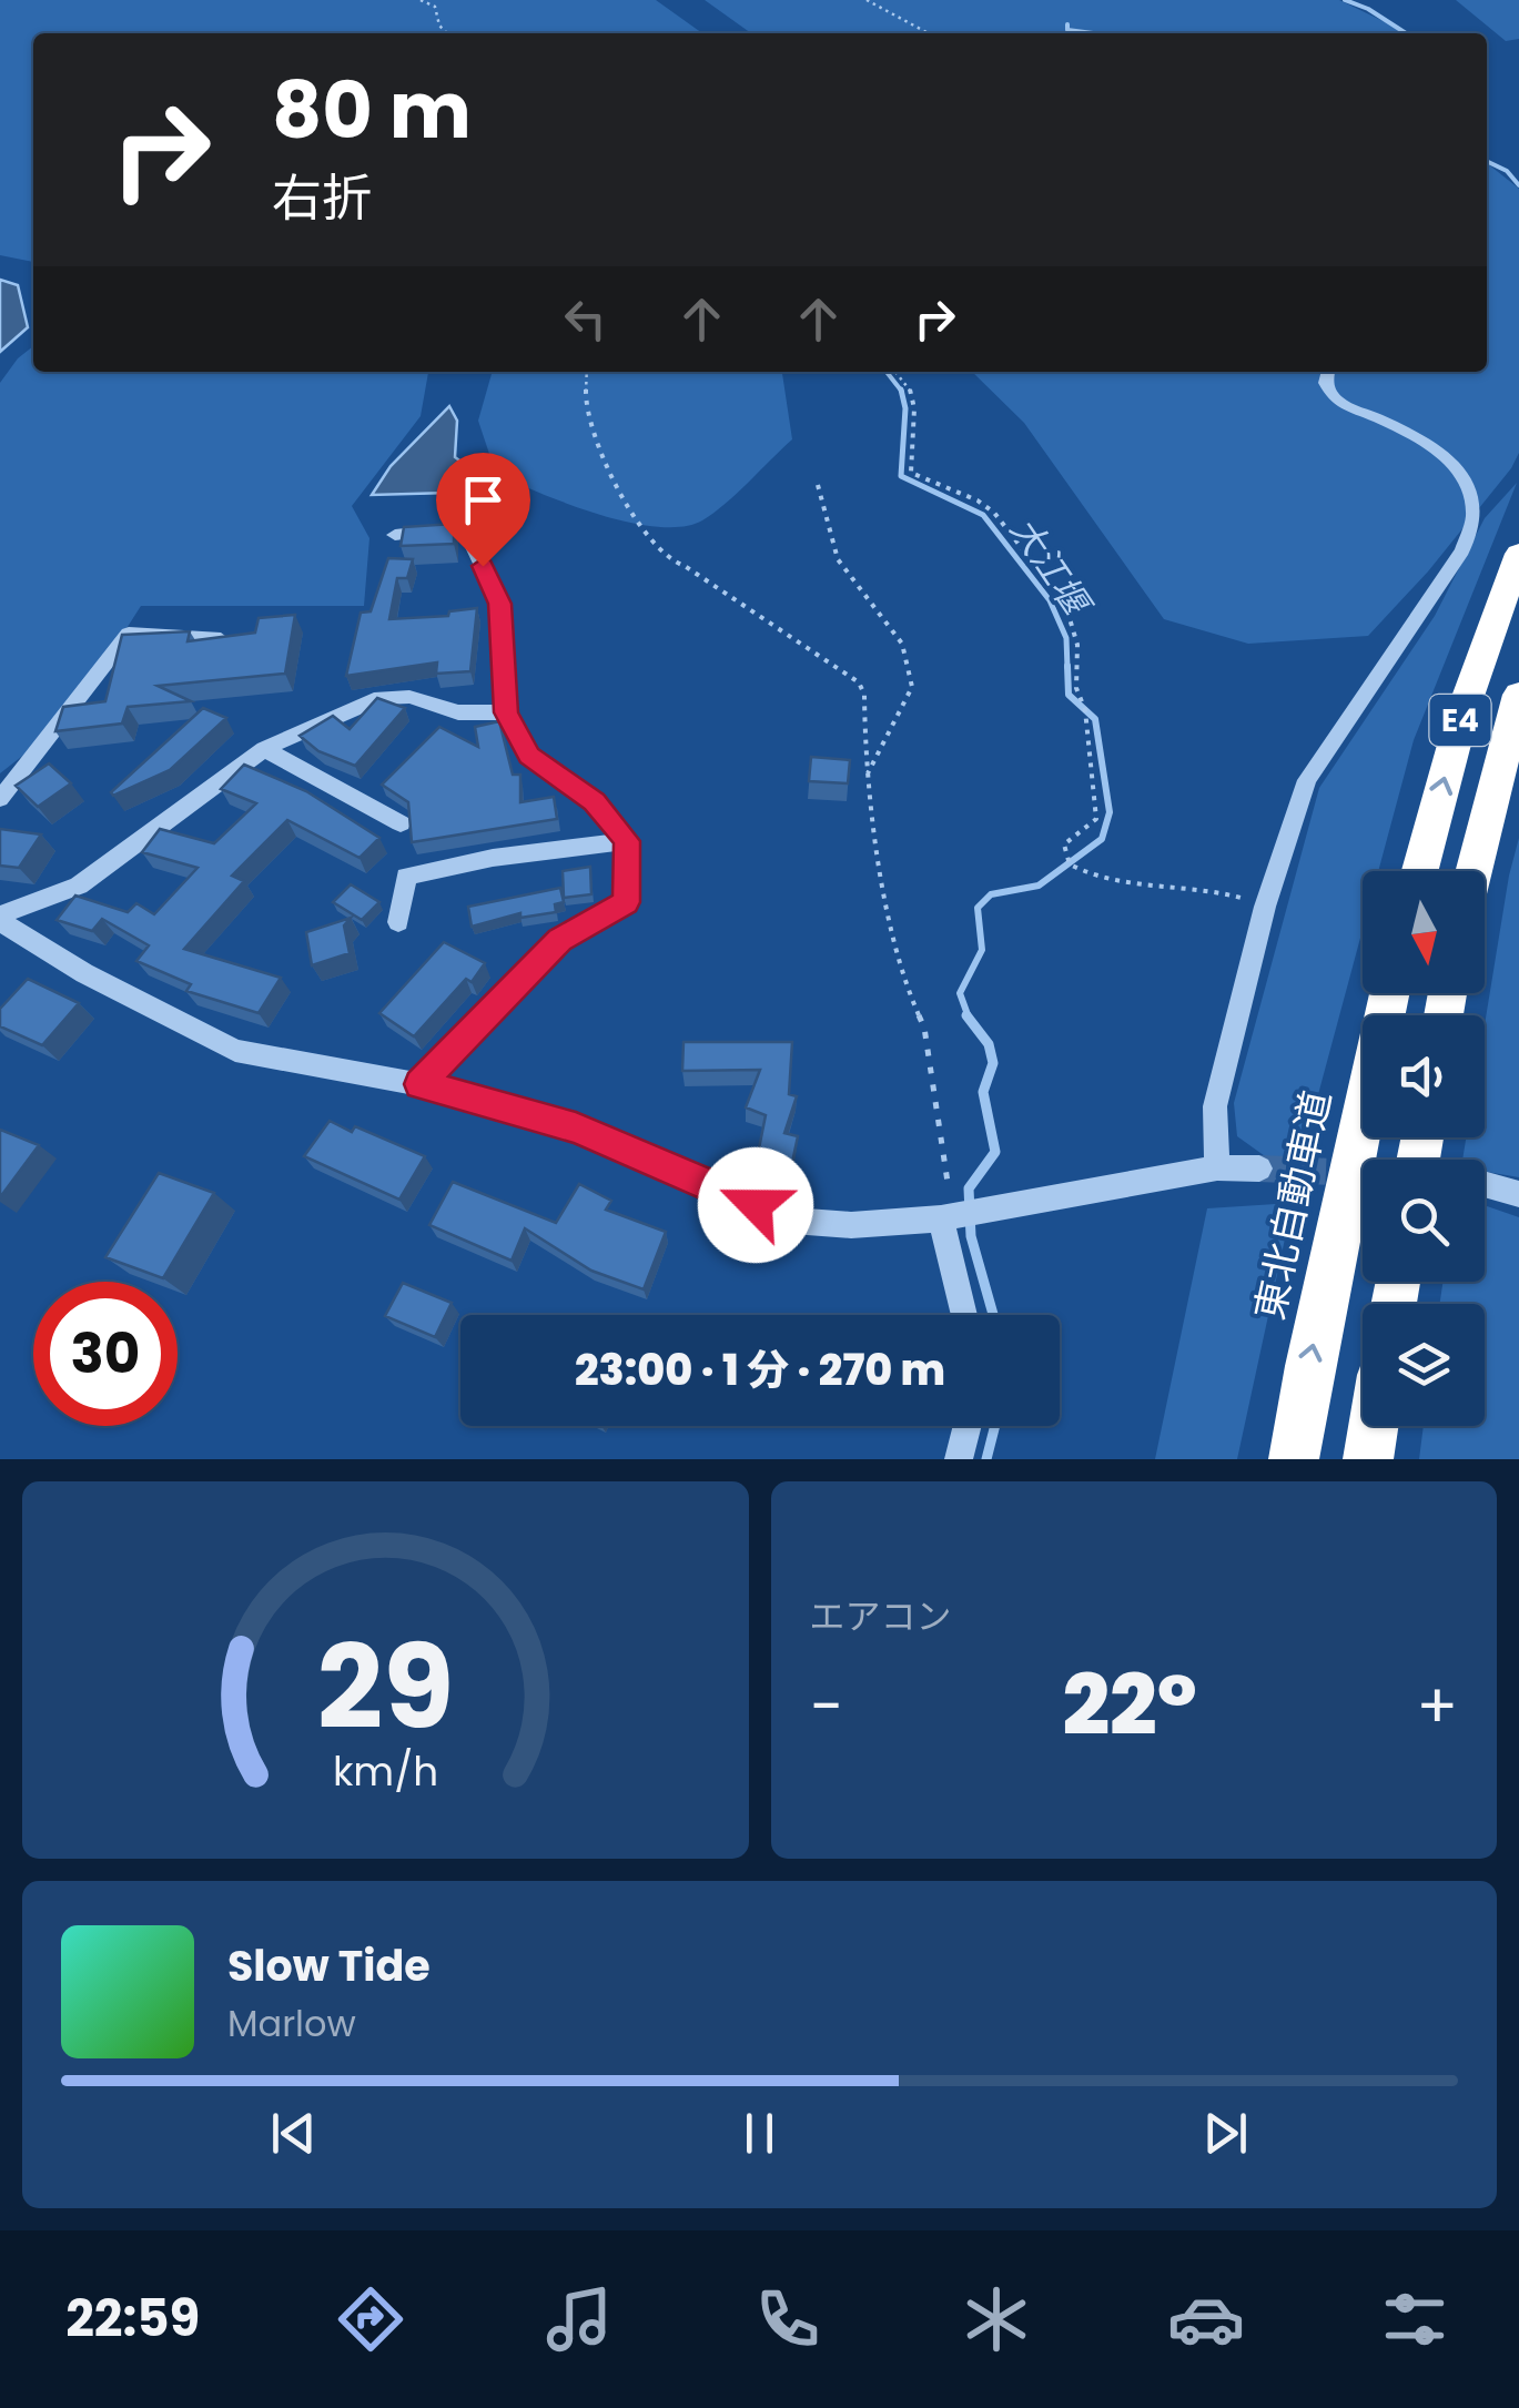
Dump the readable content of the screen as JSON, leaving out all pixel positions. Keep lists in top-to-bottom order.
{
  "streets": {
    "highway": ["E4", "東北自動車道"]
  },
  "one_way": ["東北自動車道"],
  "water": ["大江堰"],
  "north": "bottom",
  "page": {
    "turn": ["80 m", "右折"],
    "limit": "30",
    "trip": "23:00 · 1 分 · 270 m",
    "tile": "エアコン",
    "heat": ["−", "22°", "+"],
    "song": ["Slow Tide", "Marlow"],
    "tabs": "22:59",
    "gauge": ["29", "km/h"]
  }
}
